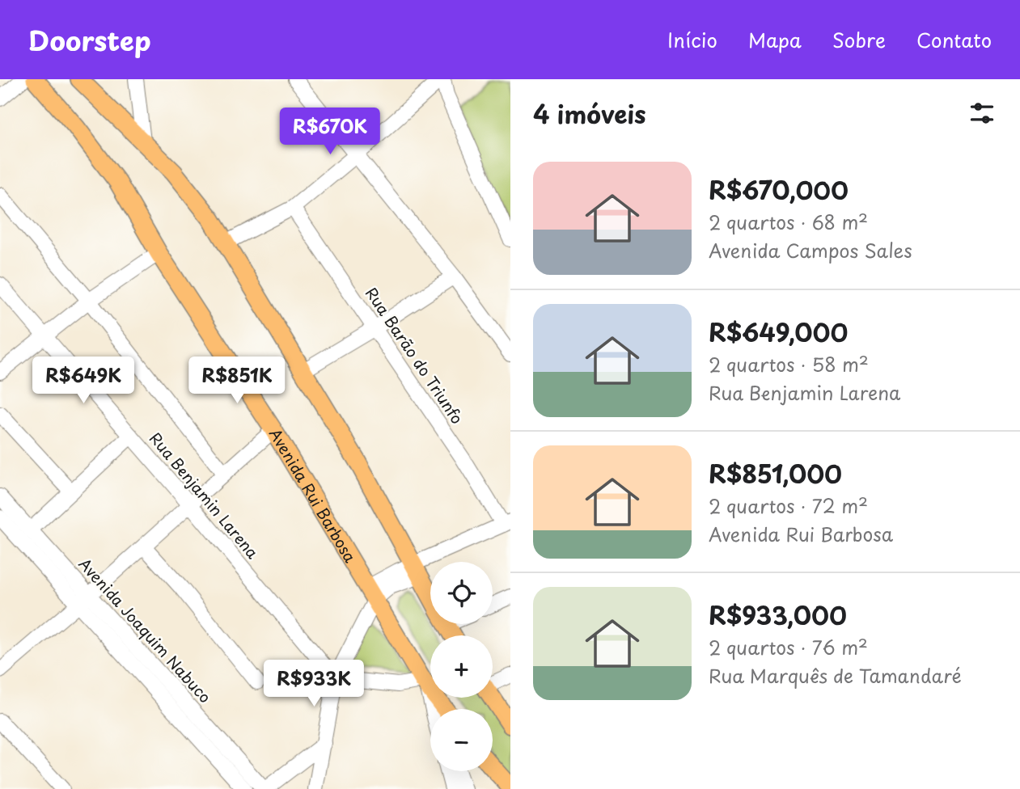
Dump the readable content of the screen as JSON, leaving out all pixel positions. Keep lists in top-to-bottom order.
{
  "streets": {
    "main road": ["Avenida Rui Barbosa"],
    "street": ["Rua Barão do Triunfo", "Rua Benjamin Larena", "Avenida Joaquim Nabuco"]
  },
  "page": {
    "header": "Doorstep",
    "nav": [
      "Início",
      "Mapa",
      "Sobre",
      "Contato"
    ],
    "heading": "4 imóveis",
    "price": [
      "R$670K",
      "R$649K",
      "R$851K",
      "R$933K"
    ],
    "list": [
      {
        "name": "R$670,000",
        "note": "2 quartos · 68 m² · Avenida Campos Sales"
      },
      {
        "name": "R$649,000",
        "note": "2 quartos · 58 m² · Rua Benjamin Larena"
      },
      {
        "name": "R$851,000",
        "note": "2 quartos · 72 m² · Avenida Rui Barbosa"
      },
      {
        "name": "R$933,000",
        "note": "2 quartos · 76 m² · Rua Marquês de Tamandaré"
      }
    ],
    "map_buttons": ["+", "−"]
  }
}
